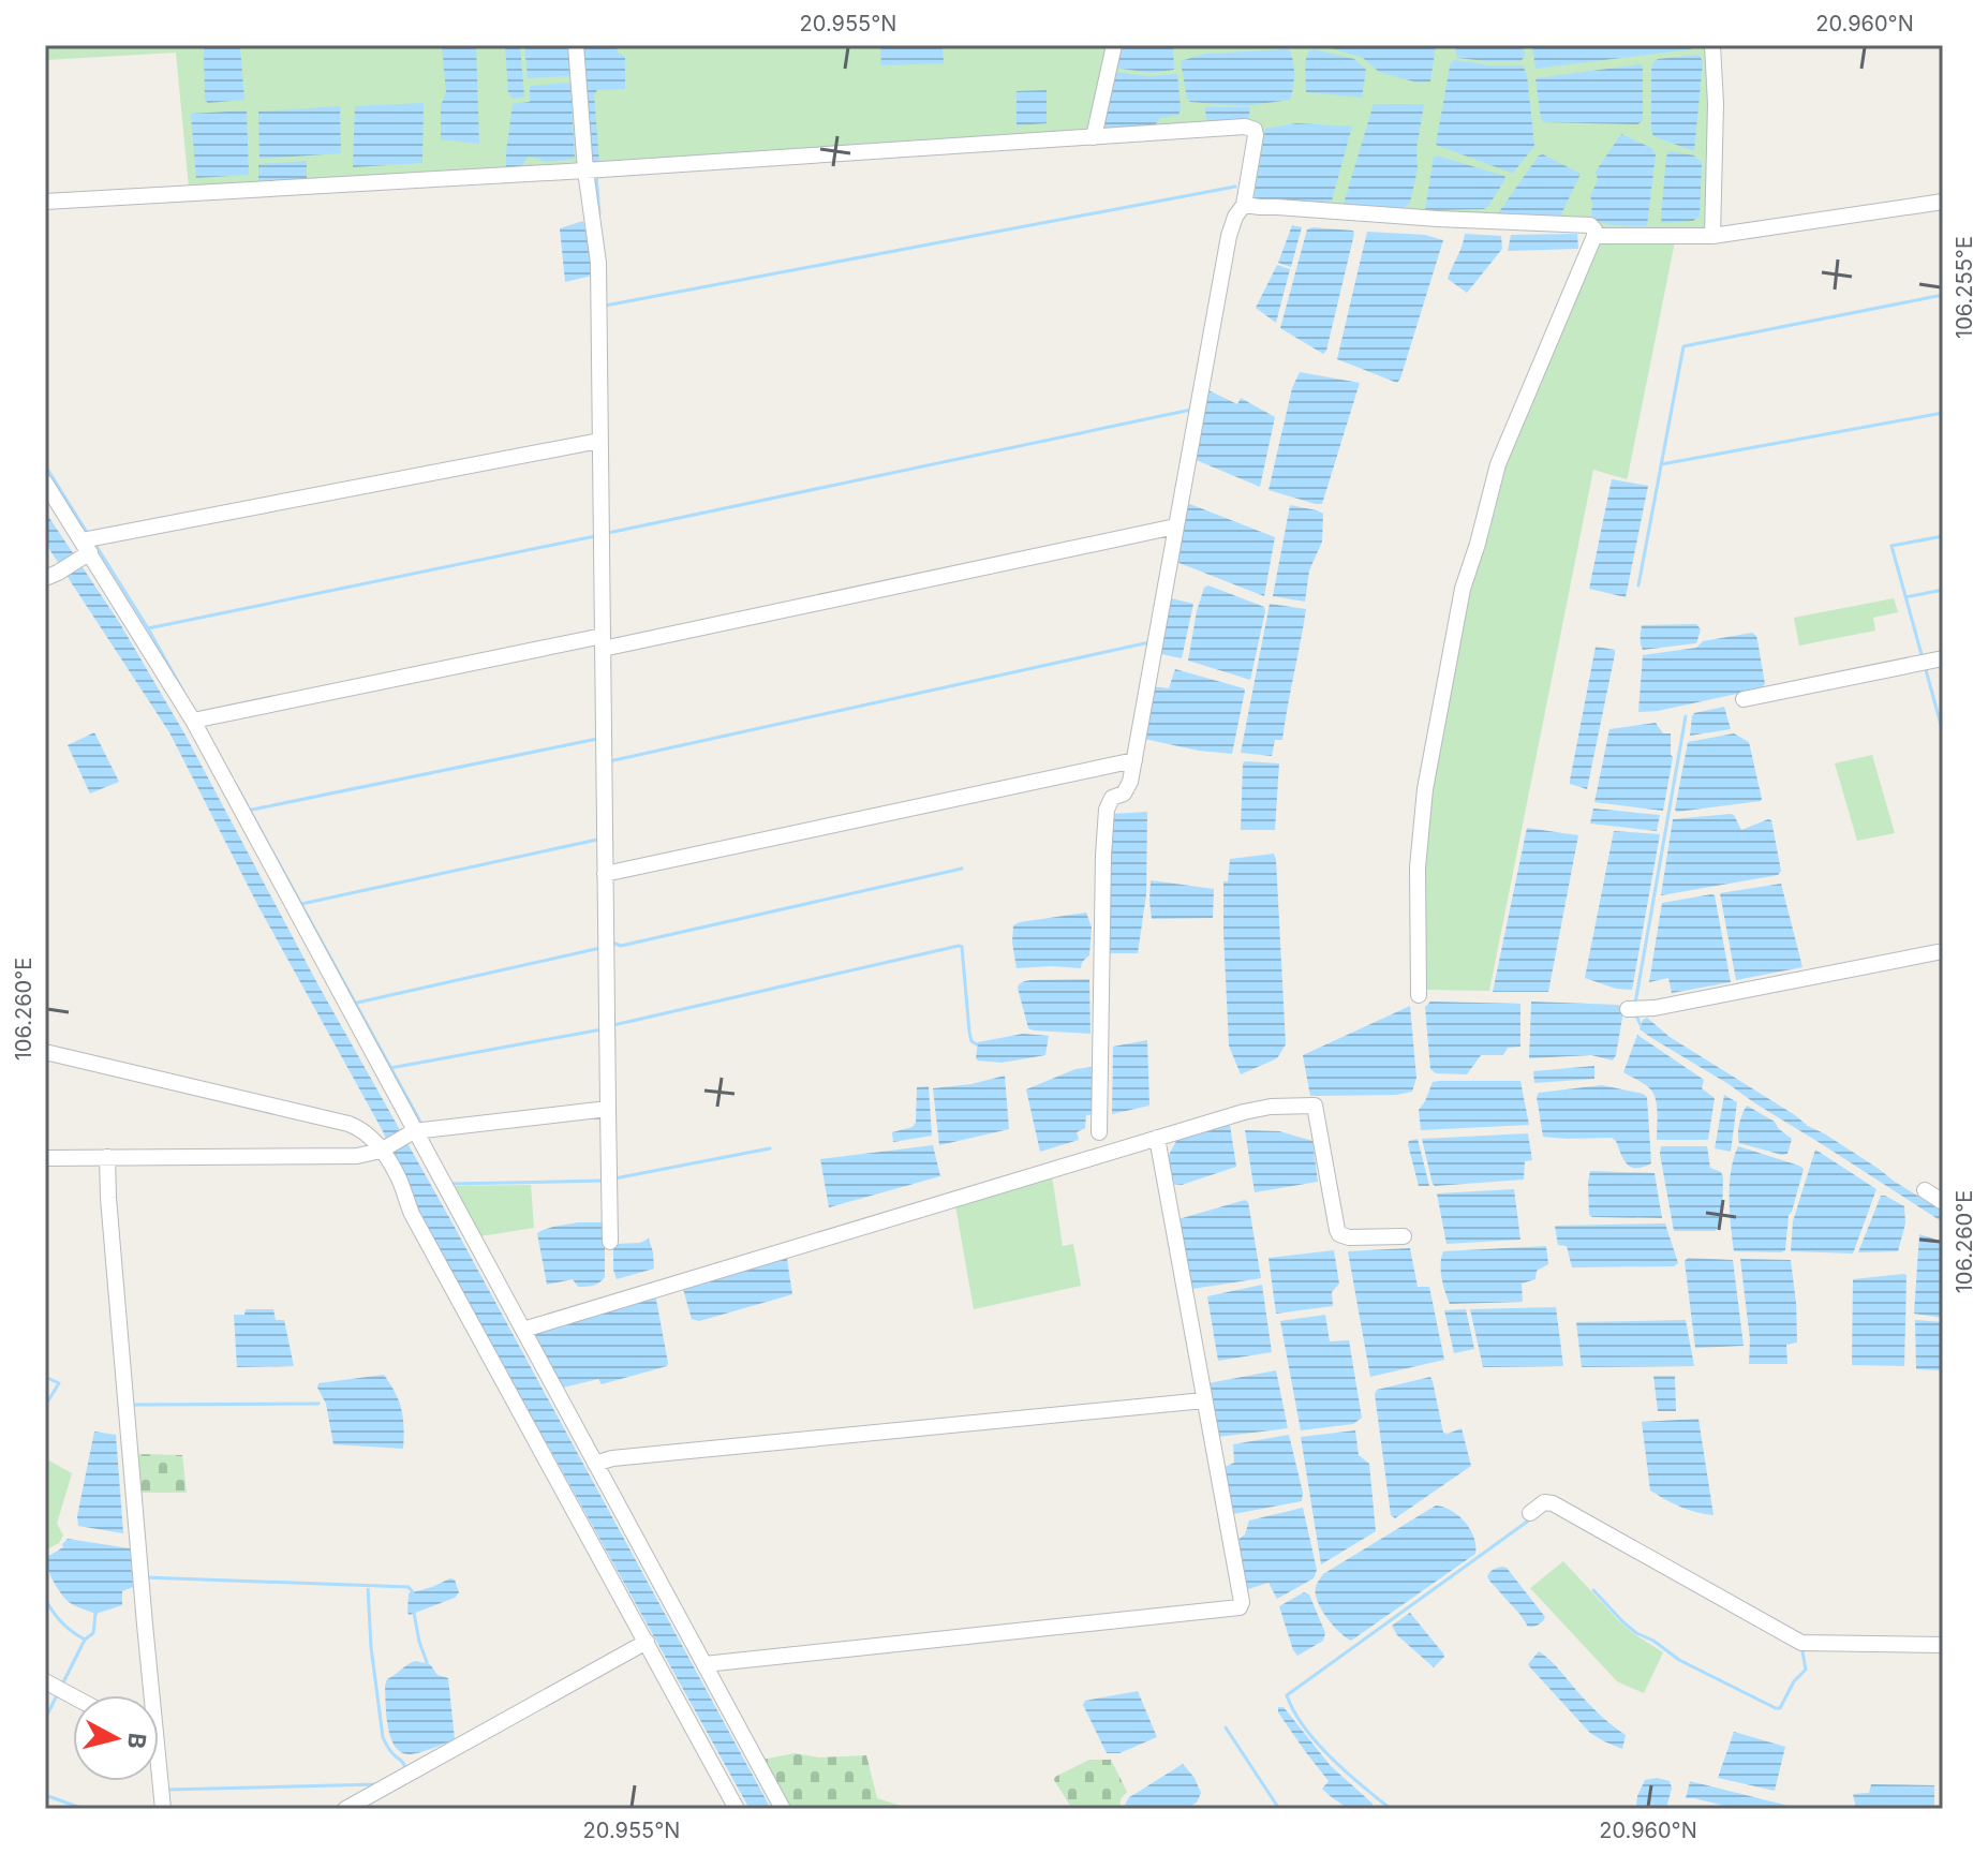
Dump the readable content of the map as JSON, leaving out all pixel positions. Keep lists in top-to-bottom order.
{
  "north": "right",
  "coordinates": [
    "20.955°N",
    "20.960°N",
    "106.255°E",
    "106.260°E"
  ]
}
